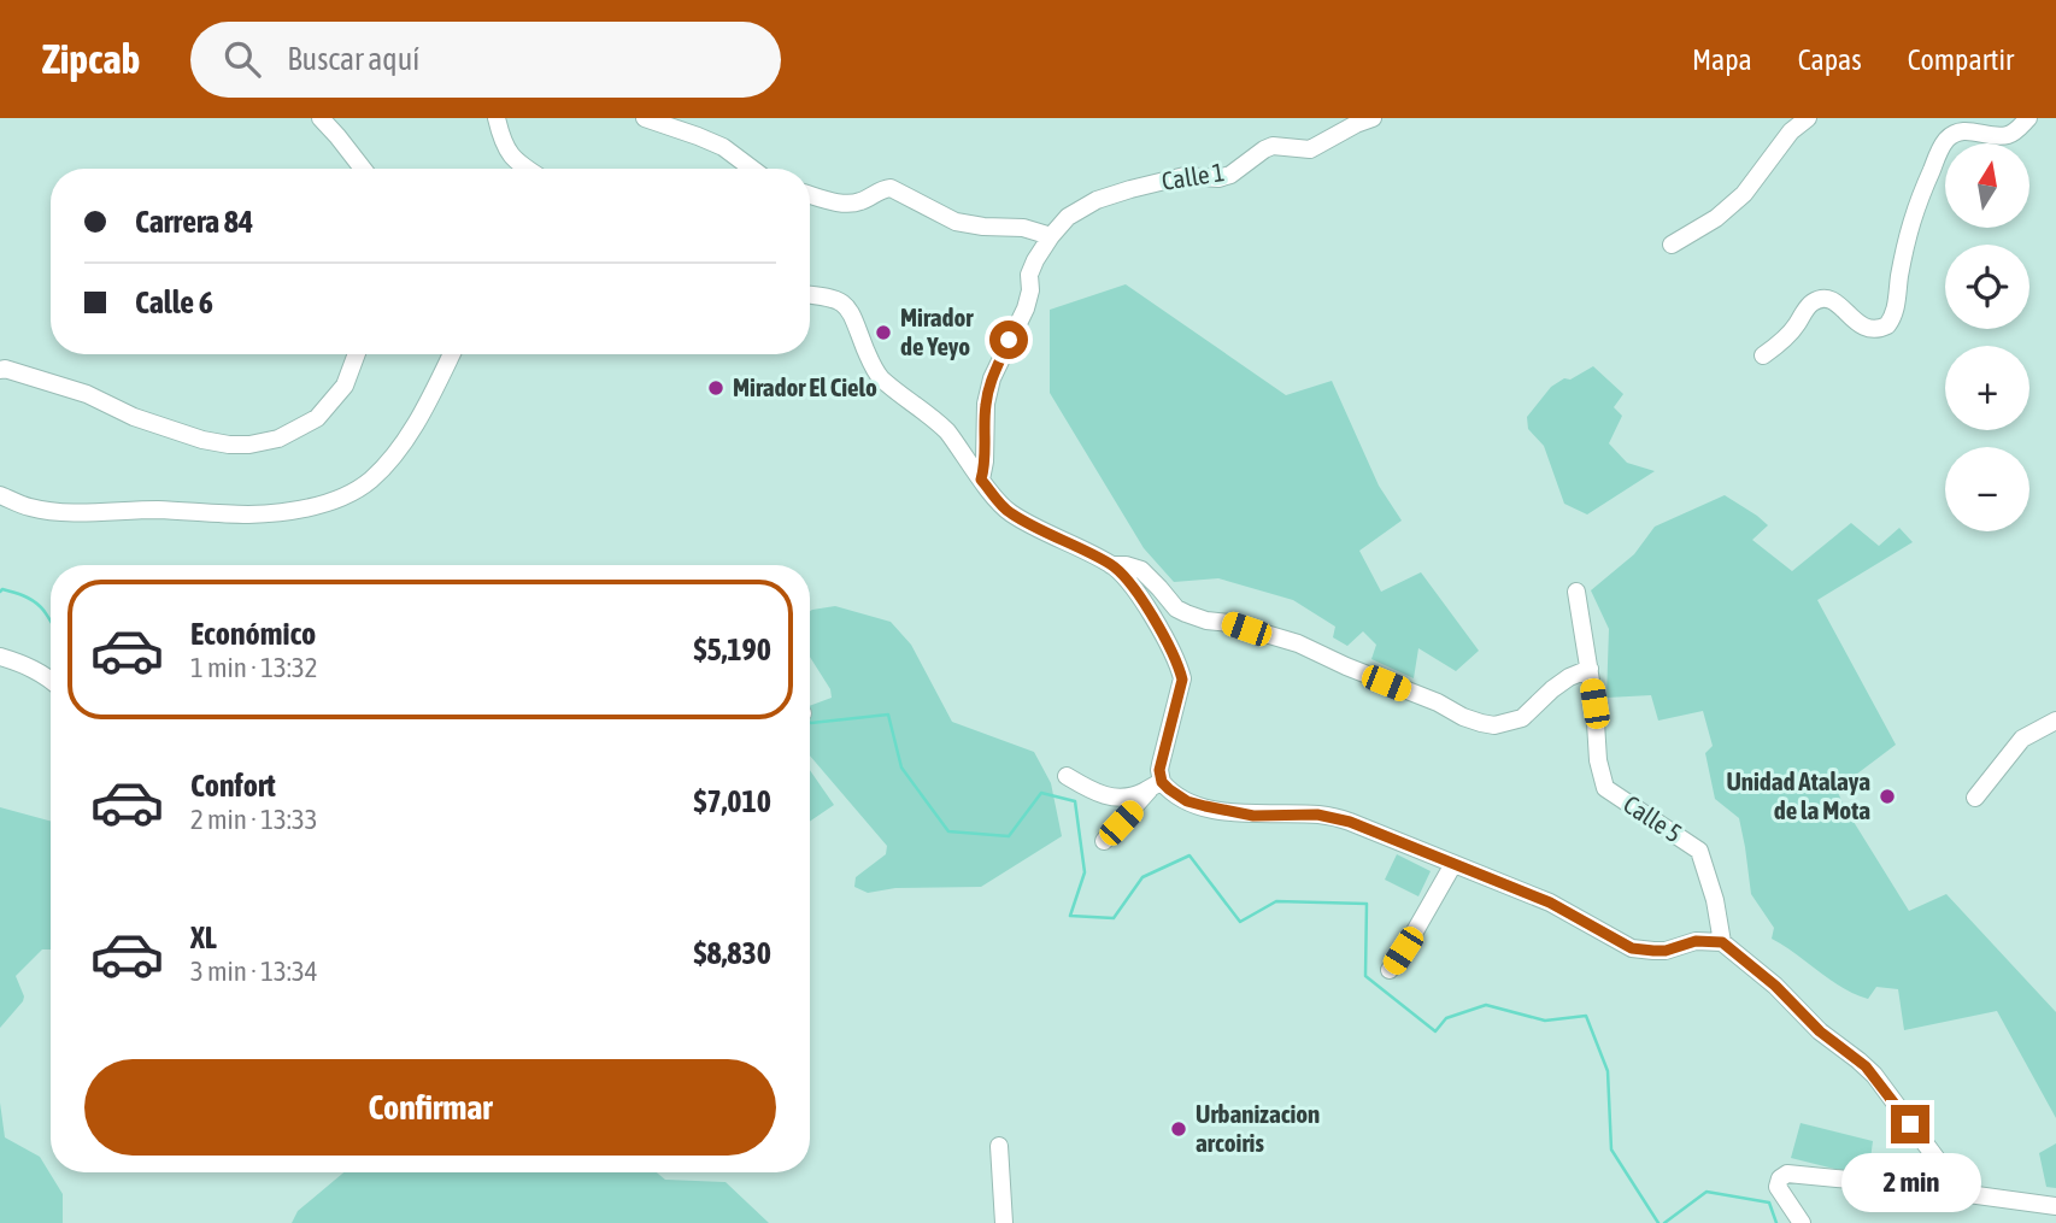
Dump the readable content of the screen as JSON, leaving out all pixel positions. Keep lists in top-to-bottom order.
{
  "streets": {
    "street": ["Calle 1", "Calle 5"]
  },
  "places": [
    "Mirador de Yeyo",
    "Mirador El Cielo",
    "Unidad Atalaya de la Mota",
    "Urbanizacion arcoiris"
  ],
  "north": "top",
  "page": {
    "header": "Zipcab",
    "search": "Buscar aquí",
    "nav": ["Mapa", "Capas", "Compartir"],
    "map_buttons": ["+", "−"],
    "banner": ["Carrera 84", "Calle 6"],
    "list": [
      {
        "name": "Económico",
        "note": "1 min · 13:32",
        "value": "$5,190"
      },
      {
        "name": "Confort",
        "note": "2 min · 13:33",
        "value": "$7,010"
      },
      {
        "name": "XL",
        "note": "3 min · 13:34",
        "value": "$8,830"
      }
    ],
    "buttons": "Confirmar",
    "bubble": "2 min"
  }
}
